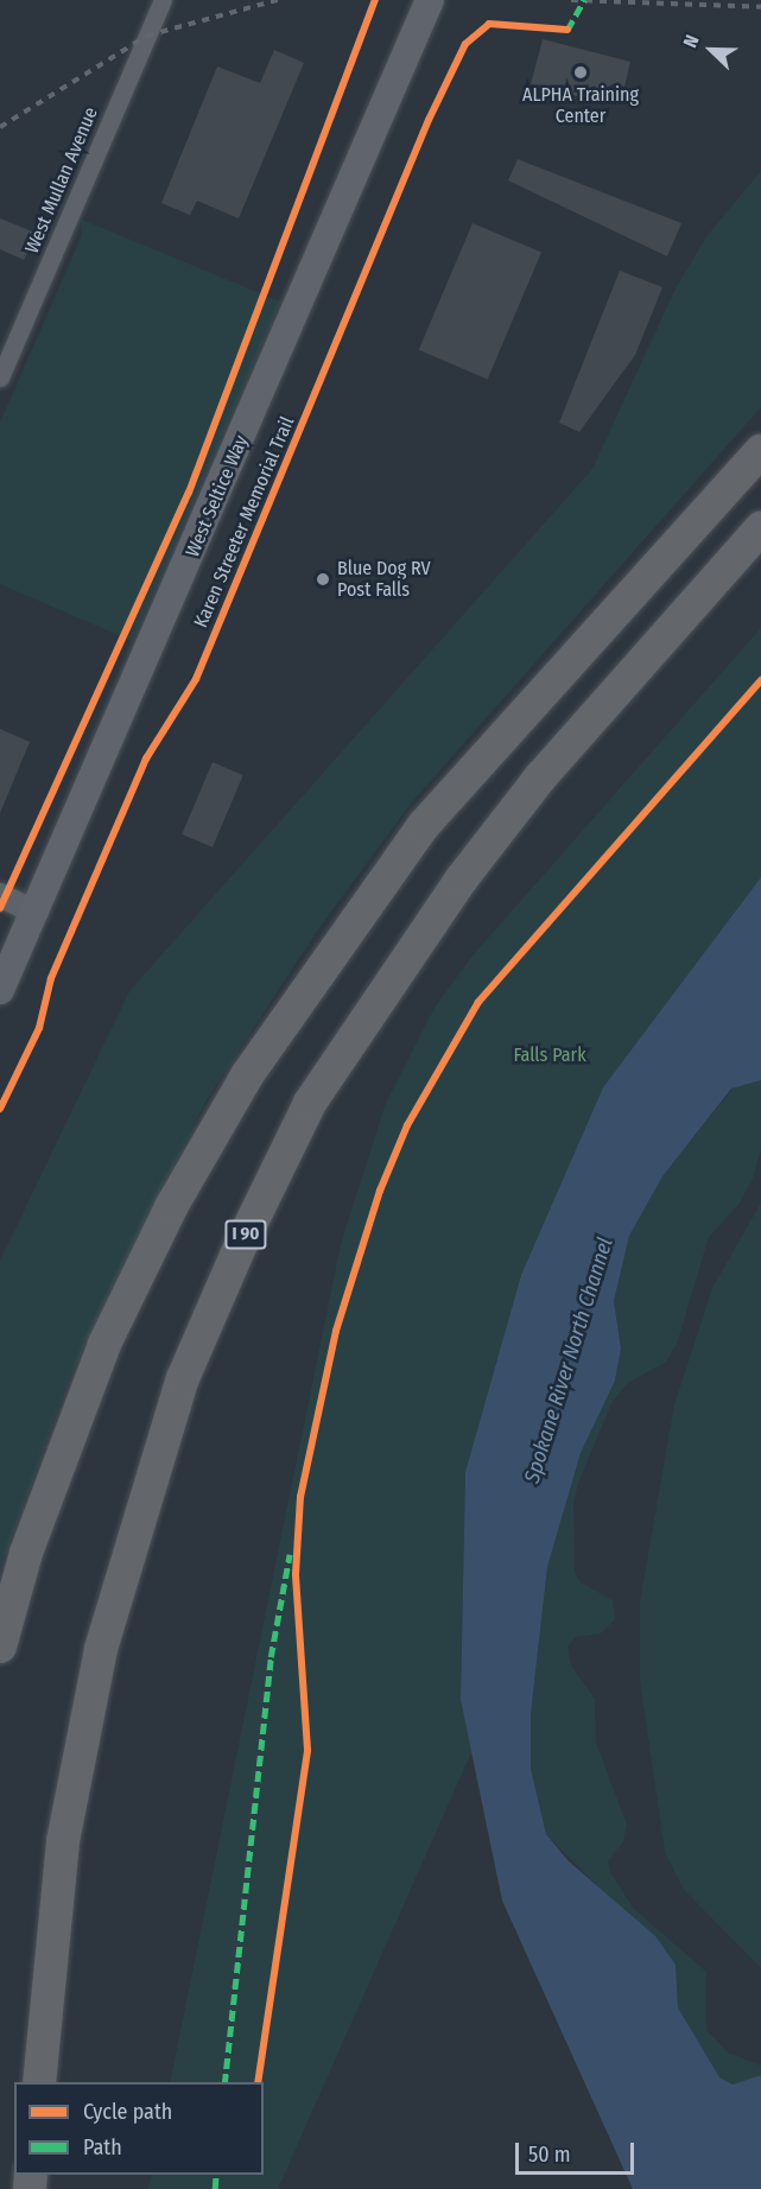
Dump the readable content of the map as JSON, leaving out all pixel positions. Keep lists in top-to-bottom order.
{
  "streets": {
    "highway": ["I 90"],
    "main road": ["West Seltice Way"],
    "street": ["West Mullan Avenue"],
    "cycle path": ["Karen Streeter Memorial Trail"]
  },
  "water": ["Spokane River North Channel"],
  "parks": ["Falls Park"],
  "places": ["ALPHA Training Center", "Blue Dog RV Post Falls"],
  "legend": ["Cycle path", "Path"],
  "scale_bar": "50 m",
  "north": "top left"
}
